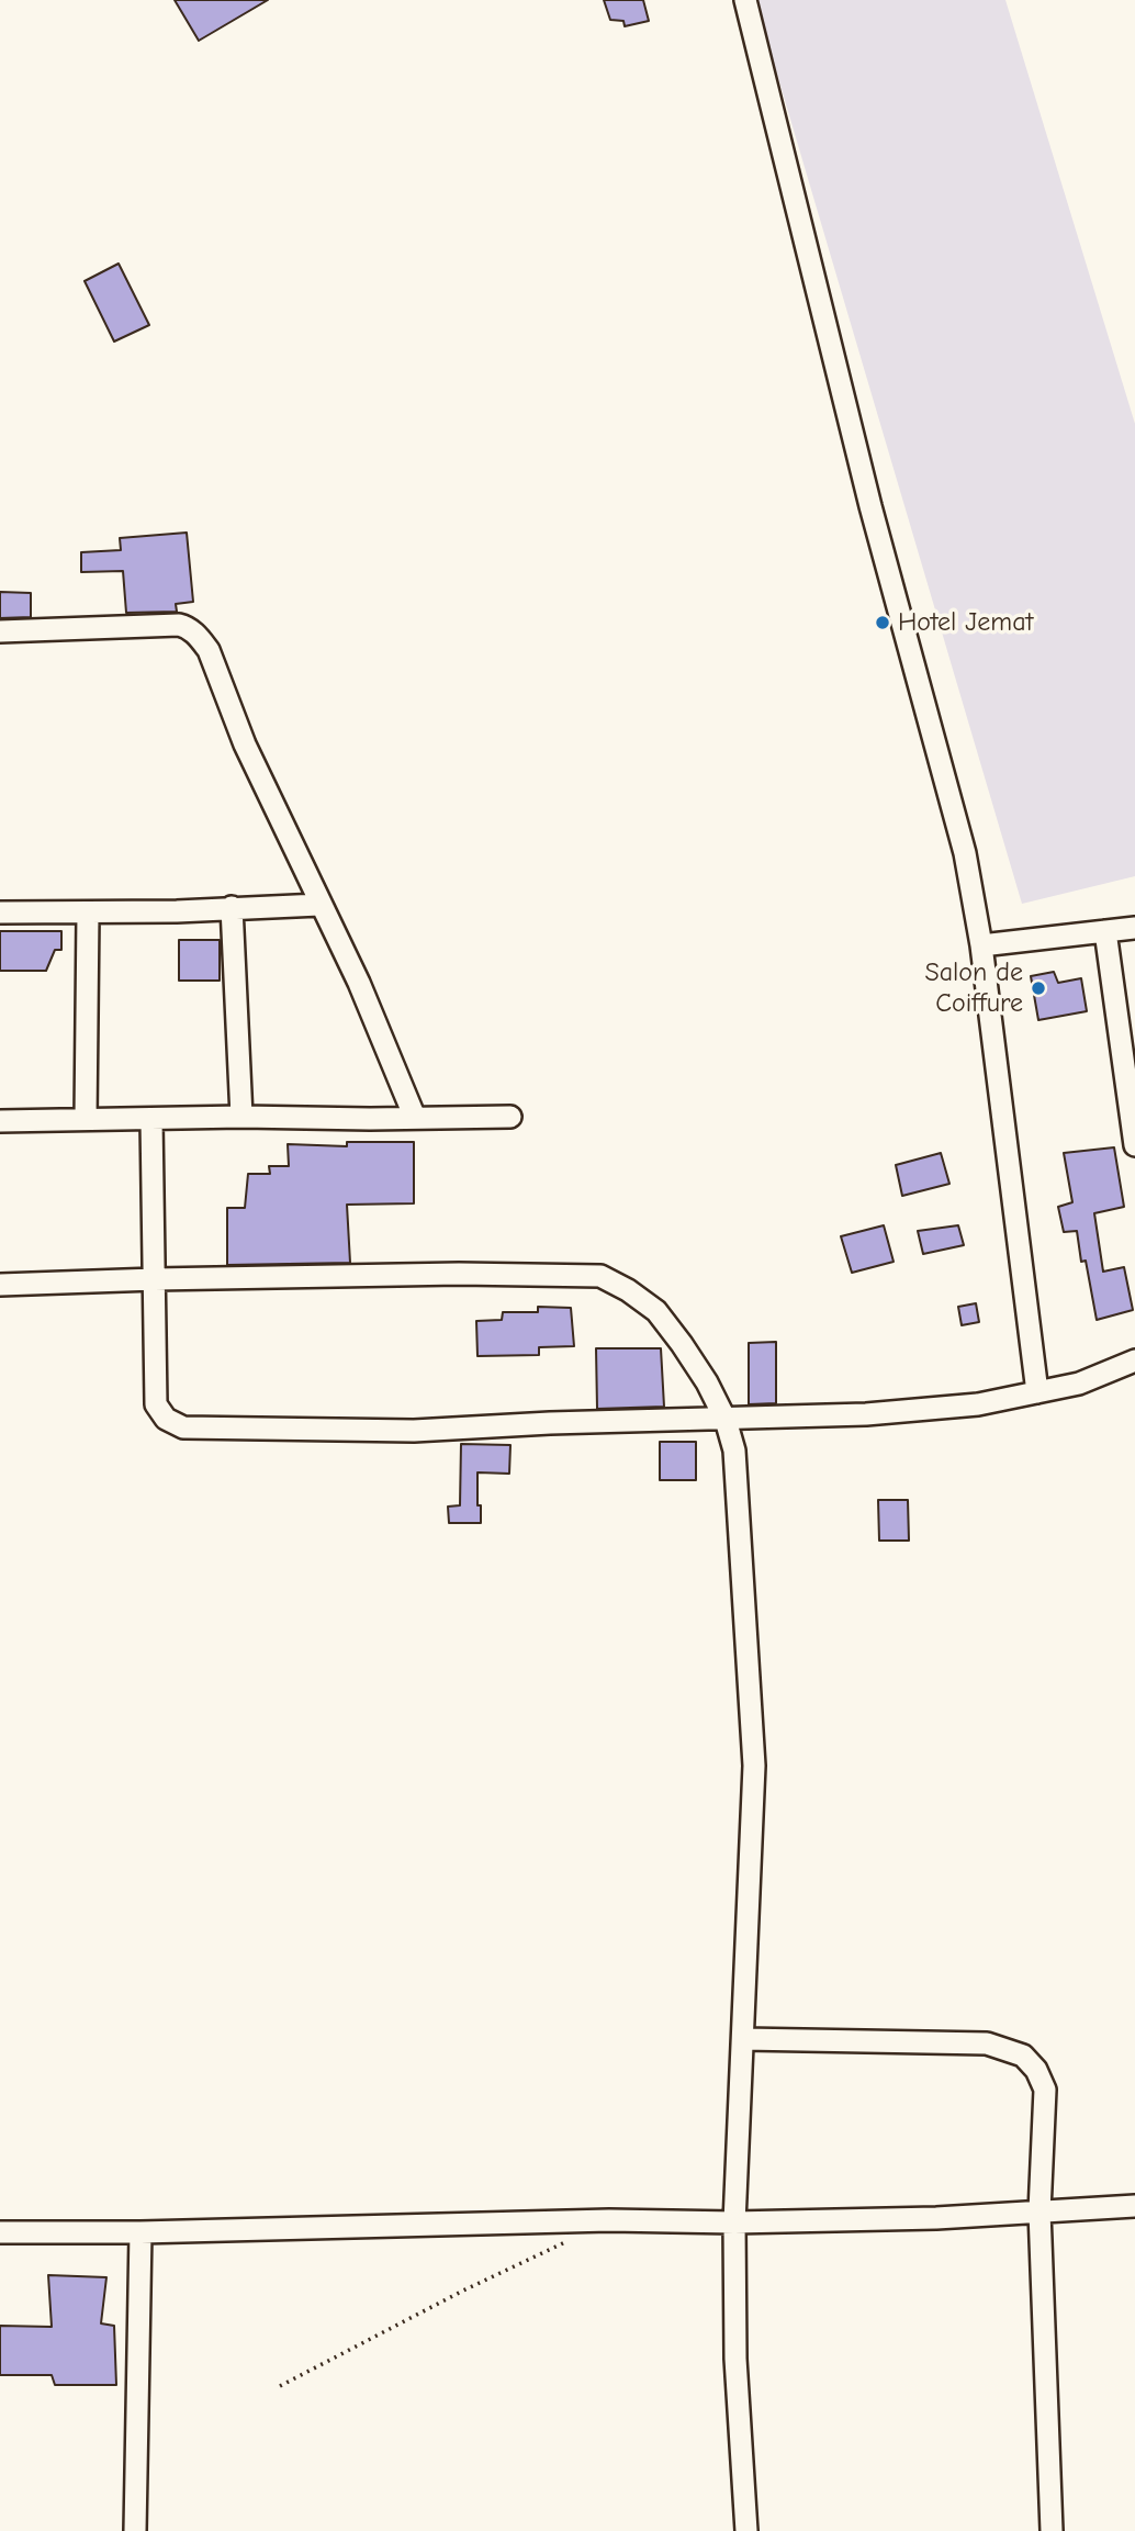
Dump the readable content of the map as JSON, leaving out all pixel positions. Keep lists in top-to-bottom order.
{
  "places": ["Hotel Jemat", "Salon de Coiffure"]
}
